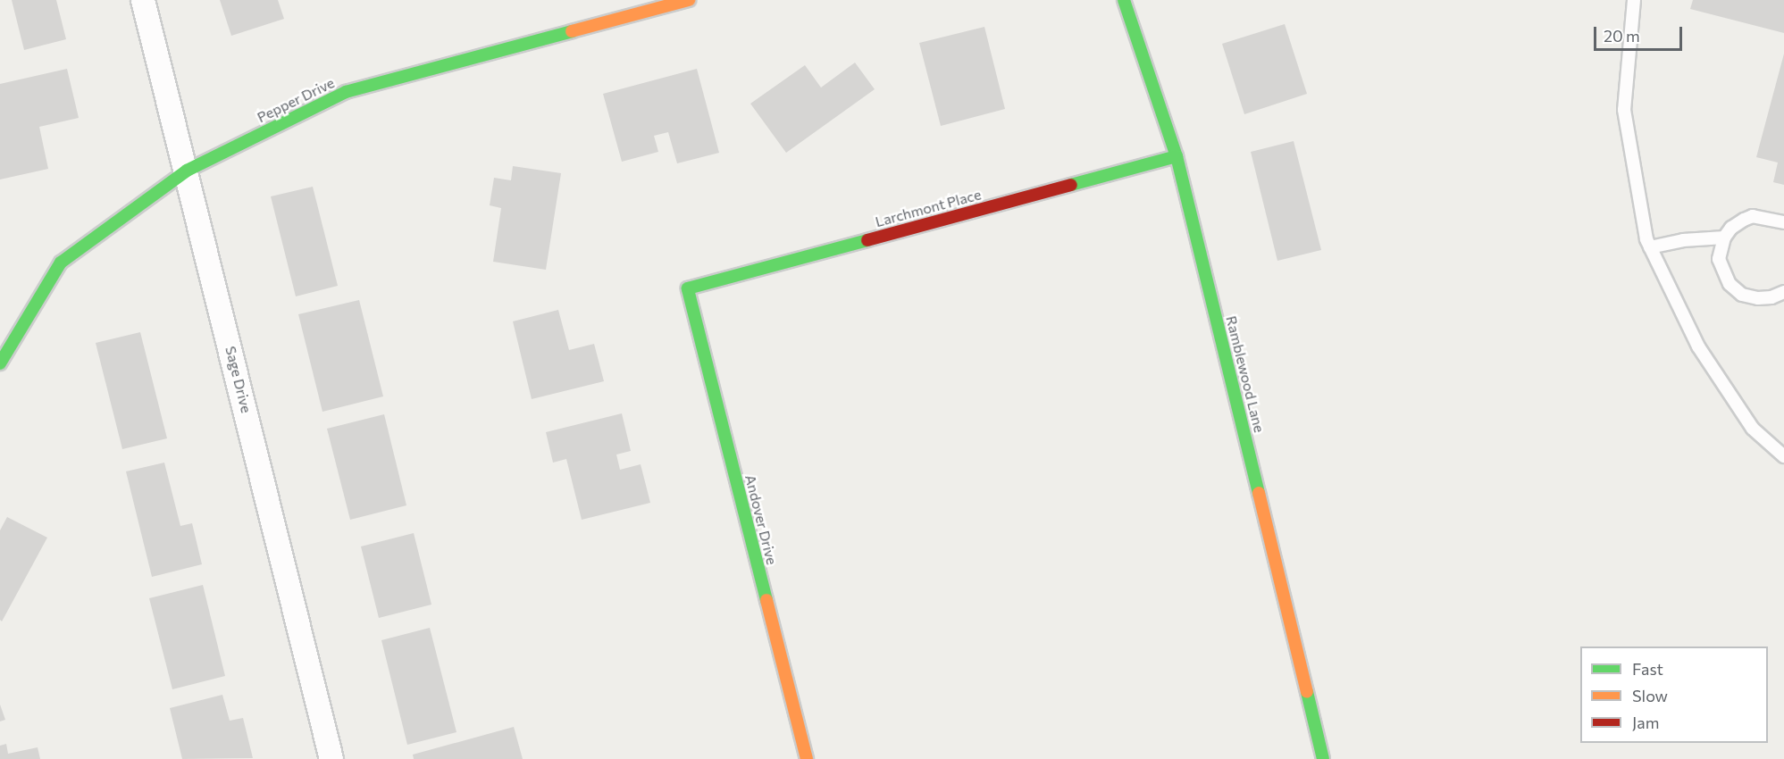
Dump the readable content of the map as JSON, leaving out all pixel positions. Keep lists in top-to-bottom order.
{
  "streets": {
    "street": [
      "Pepper Drive",
      "Larchmont Place",
      "Ramblewood Lane",
      "Sage Drive",
      "Andover Drive"
    ]
  },
  "crossings": [
    ["Pepper Drive", "Sage Drive"],
    ["Larchmont Place", "Ramblewood Lane"],
    ["Larchmont Place", "Andover Drive"]
  ],
  "legend": ["Fast", "Slow", "Jam"],
  "scale_bar": "20 m"
}
